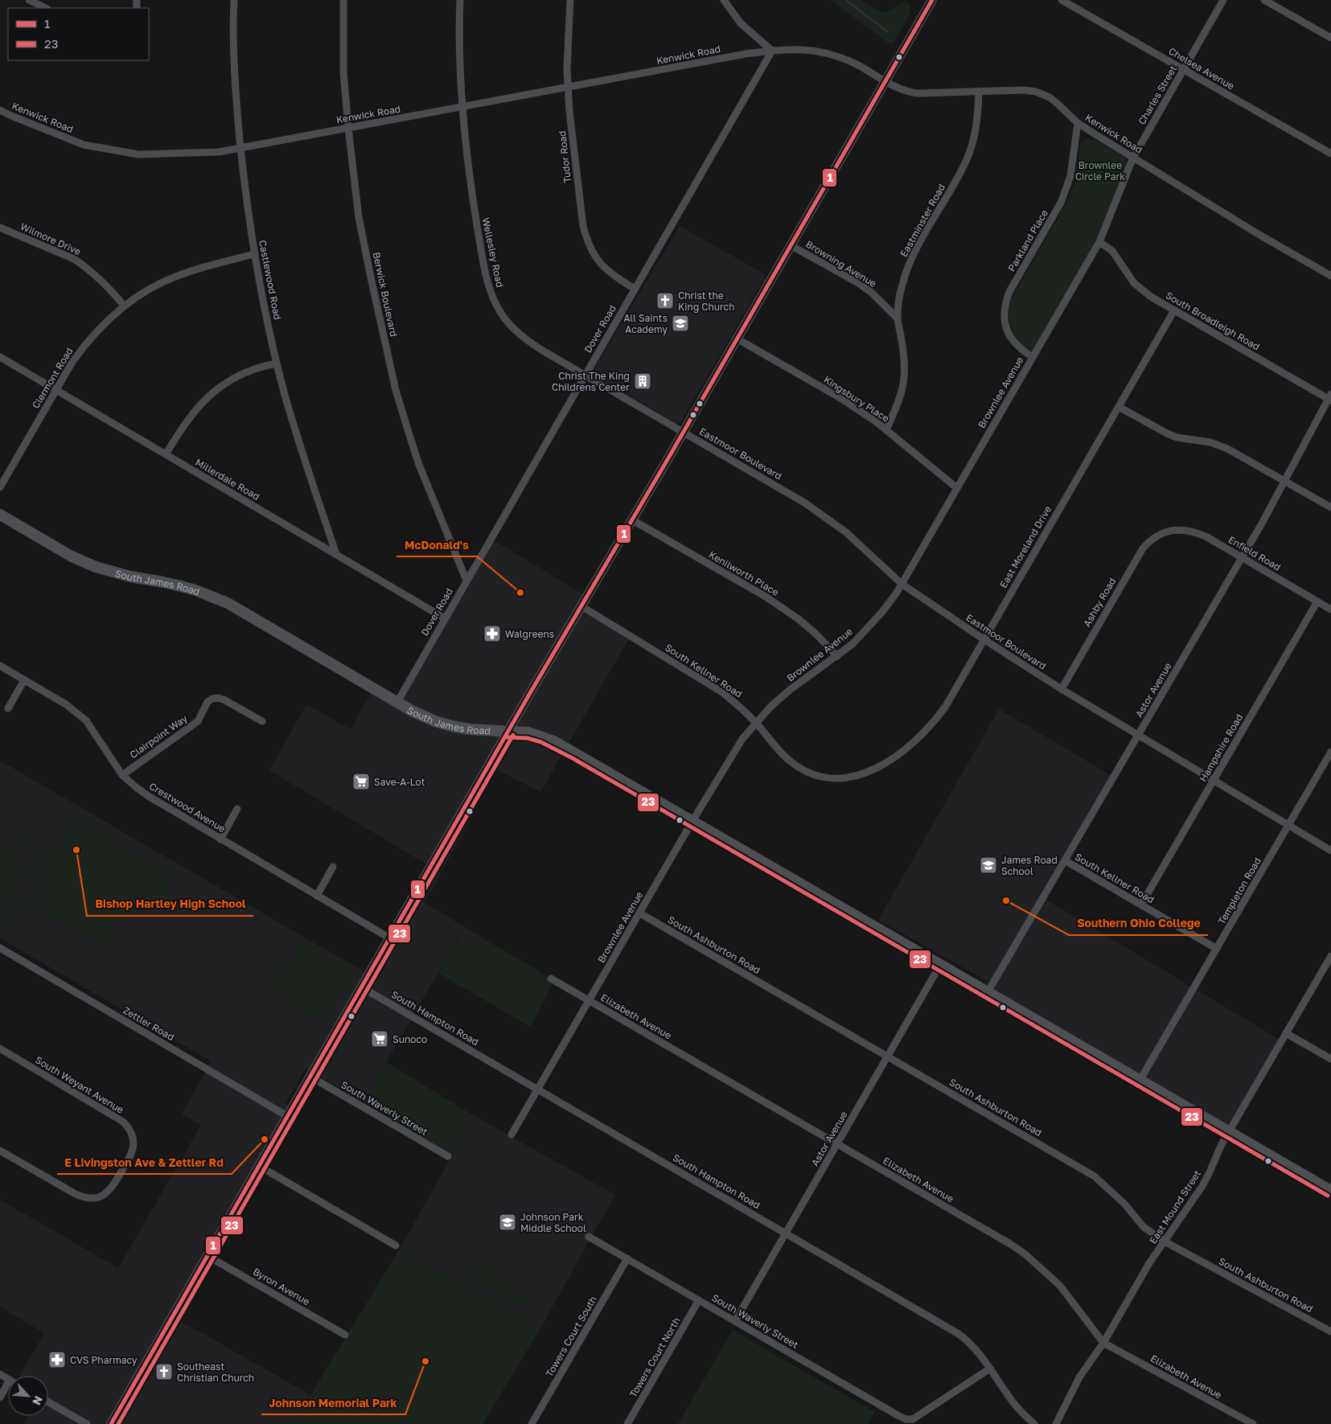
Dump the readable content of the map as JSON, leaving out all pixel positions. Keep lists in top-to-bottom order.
{
  "streets": {
    "main road": ["South James Road"],
    "street": [
      "Kenwick Road",
      "Chelsea Avenue",
      "Charles Street",
      "Tudor Road",
      "Eastminster Road",
      "Wilmore Drive",
      "Parkland Place",
      "Wellesley Road",
      "Browning Avenue",
      "Castlewood Road",
      "Berwick Boulevard",
      "South Broadleigh Road",
      "Dover Road",
      "Clermont Road",
      "Brownlee Avenue",
      "Kingsbury Place",
      "Eastmoor Boulevard",
      "Millerdale Road",
      "East Moreland Drive",
      "Enfield Road",
      "Kenilworth Place",
      "Ashby Road",
      "South Kellner Road",
      "Astor Avenue",
      "Clairpoint Way",
      "Hampshire Road",
      "Crestwood Avenue",
      "Templeton Road",
      "South Ashburton Road",
      "Elizabeth Avenue",
      "South Hampton Road",
      "Zettler Road",
      "South Weyant Avenue",
      "South Waverly Street",
      "East Mound Street",
      "Byron Avenue",
      "Towers Court South",
      "Towers Court North"
    ]
  },
  "crossings": [
    ["Kenwick Road", "Charles Street"],
    ["Kenwick Road", "Tudor Road"],
    ["Kenwick Road", "Eastminster Road"],
    ["Kenwick Road", "Parkland Place"],
    ["Kenwick Road", "Wellesley Road"],
    ["Kenwick Road", "Castlewood Road"],
    ["Kenwick Road", "Berwick Boulevard"],
    ["Kenwick Road", "Dover Road"],
    ["Kenwick Road", "Brownlee Avenue"],
    ["Chelsea Avenue", "Charles Street"],
    ["Charles Street", "Brownlee Avenue"],
    ["Tudor Road", "Dover Road"],
    ["Eastminster Road", "Browning Avenue"],
    ["Eastminster Road", "Kingsbury Place"],
    ["Wilmore Drive", "Clermont Road"],
    ["Parkland Place", "Brownlee Avenue"],
    ["Wellesley Road", "Dover Road"],
    ["Wellesley Road", "Eastmoor Boulevard"],
    ["Castlewood Road", "Clermont Road"],
    ["Castlewood Road", "Millerdale Road"],
    ["Berwick Boulevard", "Dover Road"],
    ["South Broadleigh Road", "Brownlee Avenue"],
    ["South Broadleigh Road", "East Moreland Drive"],
    ["South Broadleigh Road", "Astor Avenue"],
    ["Dover Road", "Millerdale Road"],
    ["Dover Road", "South James Road"],
    ["Clermont Road", "Millerdale Road"],
    ["Brownlee Avenue", "Kingsbury Place"],
    ["Brownlee Avenue", "Eastmoor Boulevard"],
    ["Brownlee Avenue", "Kenilworth Place"],
    ["Brownlee Avenue", "South James Road"],
    ["Brownlee Avenue", "South Kellner Road"],
    ["Brownlee Avenue", "South Ashburton Road"],
    ["Brownlee Avenue", "Elizabeth Avenue"],
    ["Brownlee Avenue", "South Hampton Road"],
    ["Eastmoor Boulevard", "East Moreland Drive"],
    ["Eastmoor Boulevard", "Ashby Road"],
    ["Eastmoor Boulevard", "Astor Avenue"],
    ["Eastmoor Boulevard", "Hampshire Road"],
    ["Eastmoor Boulevard", "Templeton Road"],
    ["East Moreland Drive", "South Kellner Road"],
    ["Enfield Road", "Ashby Road"],
    ["Enfield Road", "Astor Avenue"],
    ["Enfield Road", "Hampshire Road"],
    ["South James Road", "Astor Avenue"],
    ["South James Road", "Templeton Road"],
    ["South James Road", "East Mound Street"],
    ["South Kellner Road", "Astor Avenue"],
    ["South Kellner Road", "Hampshire Road"],
    ["South Kellner Road", "Templeton Road"],
    ["Astor Avenue", "South Ashburton Road"],
    ["Astor Avenue", "Elizabeth Avenue"],
    ["Astor Avenue", "South Hampton Road"],
    ["Astor Avenue", "South Waverly Street"],
    ["Clairpoint Way", "Crestwood Avenue"],
    ["South Ashburton Road", "East Mound Street"],
    ["Elizabeth Avenue", "East Mound Street"],
    ["South Waverly Street", "Towers Court South"],
    ["South Waverly Street", "Towers Court North"]
  ],
  "parks": ["Brownlee Circle Park"],
  "places": {
    "church": ["Christ the King Church", "Southeast Christian Church"],
    "school or university": ["All Saints Academy", "James Road School", "Johnson Park Middle School"],
    "building": ["Christ The King Childrens Center"],
    "other": [
      "McDonald's",
      "Bishop Hartley High School",
      "Southern Ohio College",
      "E Livingston Ave & Zettler Rd",
      "Johnson Memorial Park"
    ],
    "pharmacy": ["Walgreens", "CVS Pharmacy"],
    "supermarket": ["Save-A-Lot", "Sunoco"]
  },
  "lines": ["transit line 1", "transit line 23"],
  "legend": ["1", "23"],
  "north": "bottom right"
}
